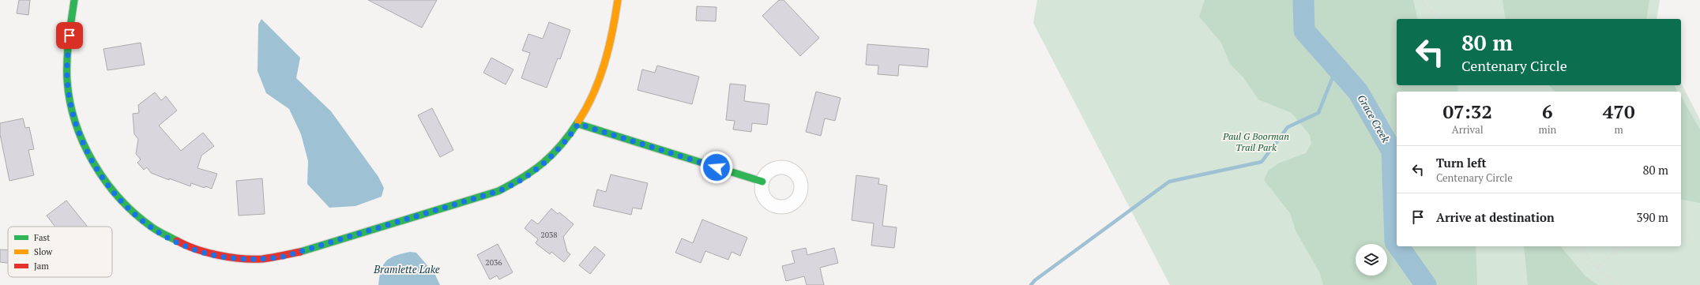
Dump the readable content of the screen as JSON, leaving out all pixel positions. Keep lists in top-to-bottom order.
{
  "water": ["Grace Creek", "Bramlette Lake"],
  "parks": ["Paul G Boorman Trail Park"],
  "house_numbers": ["2038", "2036"],
  "legend": ["Fast", "Slow", "Jam"],
  "page": {
    "turn": ["80 m", "Centenary Circle"],
    "eta": [
      "07:32",
      "Arrival",
      "6",
      "min",
      "470",
      "m"
    ],
    "list": [
      {
        "name": "Turn left",
        "note": "Centenary Circle",
        "value": "80 m"
      },
      {
        "name": "Arrive at destination",
        "value": "390 m"
      }
    ]
  }
}
